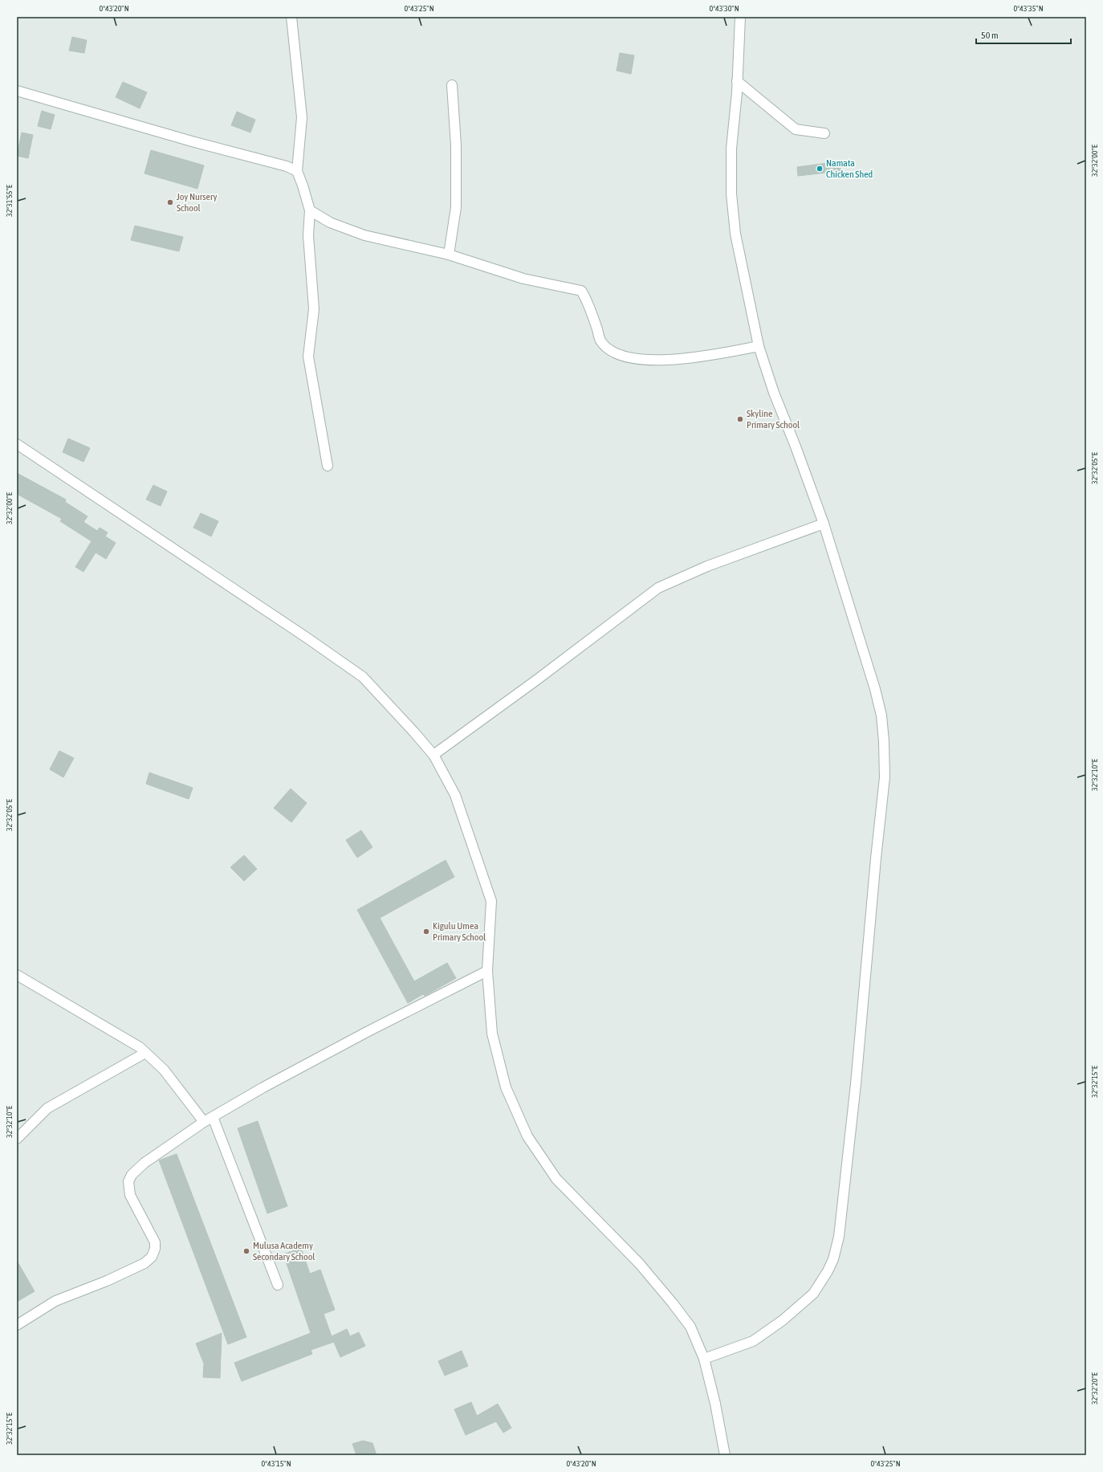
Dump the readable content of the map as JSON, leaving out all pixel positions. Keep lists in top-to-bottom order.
{
  "places": [
    "Namata Chicken Shed",
    "Joy Nursery School",
    "Skyline Primary School",
    "Kigulu Umea Primary School",
    "Mulusa Academy Secondary School"
  ],
  "scale_bar": "50 m",
  "coordinates": [
    "0°43'20\"N",
    "0°43'25\"N",
    "0°43'30\"N",
    "0°43'35\"N",
    "32°32'00\"E",
    "32°31'55\"E",
    "32°32'05\"E",
    "32°32'10\"E",
    "32°32'15\"E",
    "32°32'20\"E",
    "0°43'15\"N"
  ]
}
